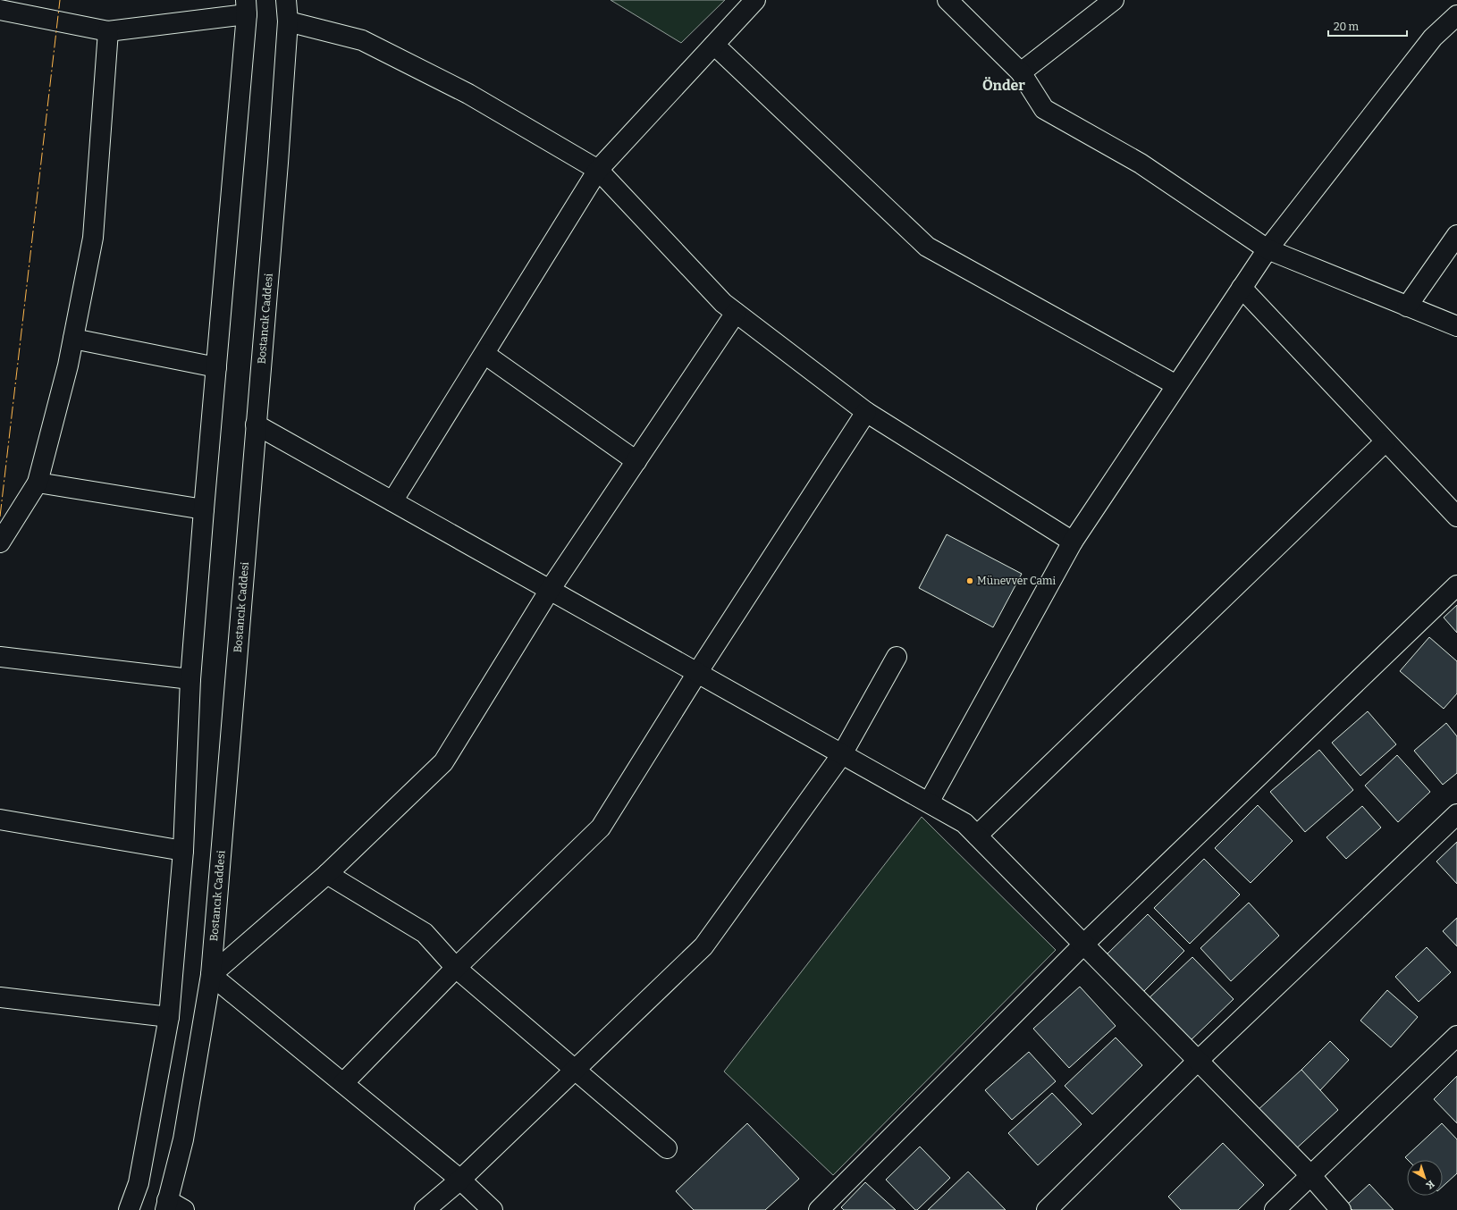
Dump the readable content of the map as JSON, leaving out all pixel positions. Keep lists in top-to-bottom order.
{
  "streets": {
    "street": ["Bostancık Caddesi"]
  },
  "districts": ["Önder"],
  "places": ["Münevver Cami"],
  "scale_bar": "20 m",
  "north": "bottom right"
}
